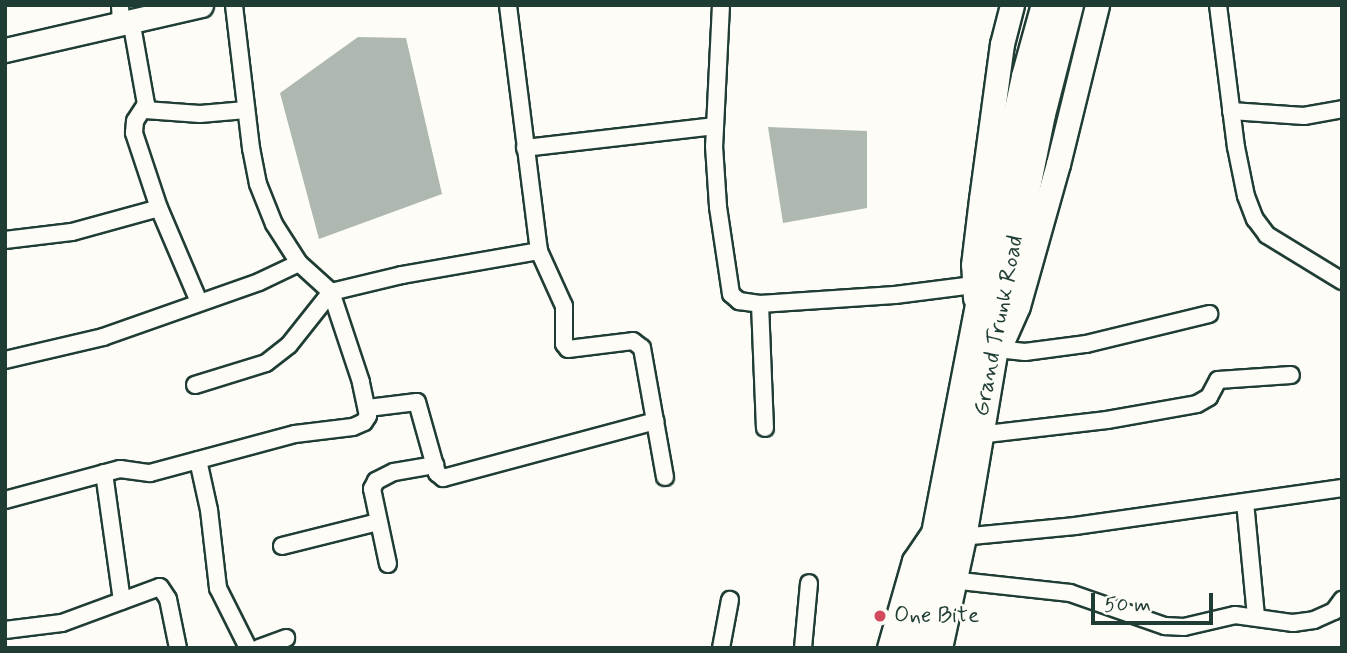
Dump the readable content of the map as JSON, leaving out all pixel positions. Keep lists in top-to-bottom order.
{
  "streets": {
    "highway": ["Grand Trunk Road"]
  },
  "places": ["One Bite"],
  "scale_bar": "50 m"
}
